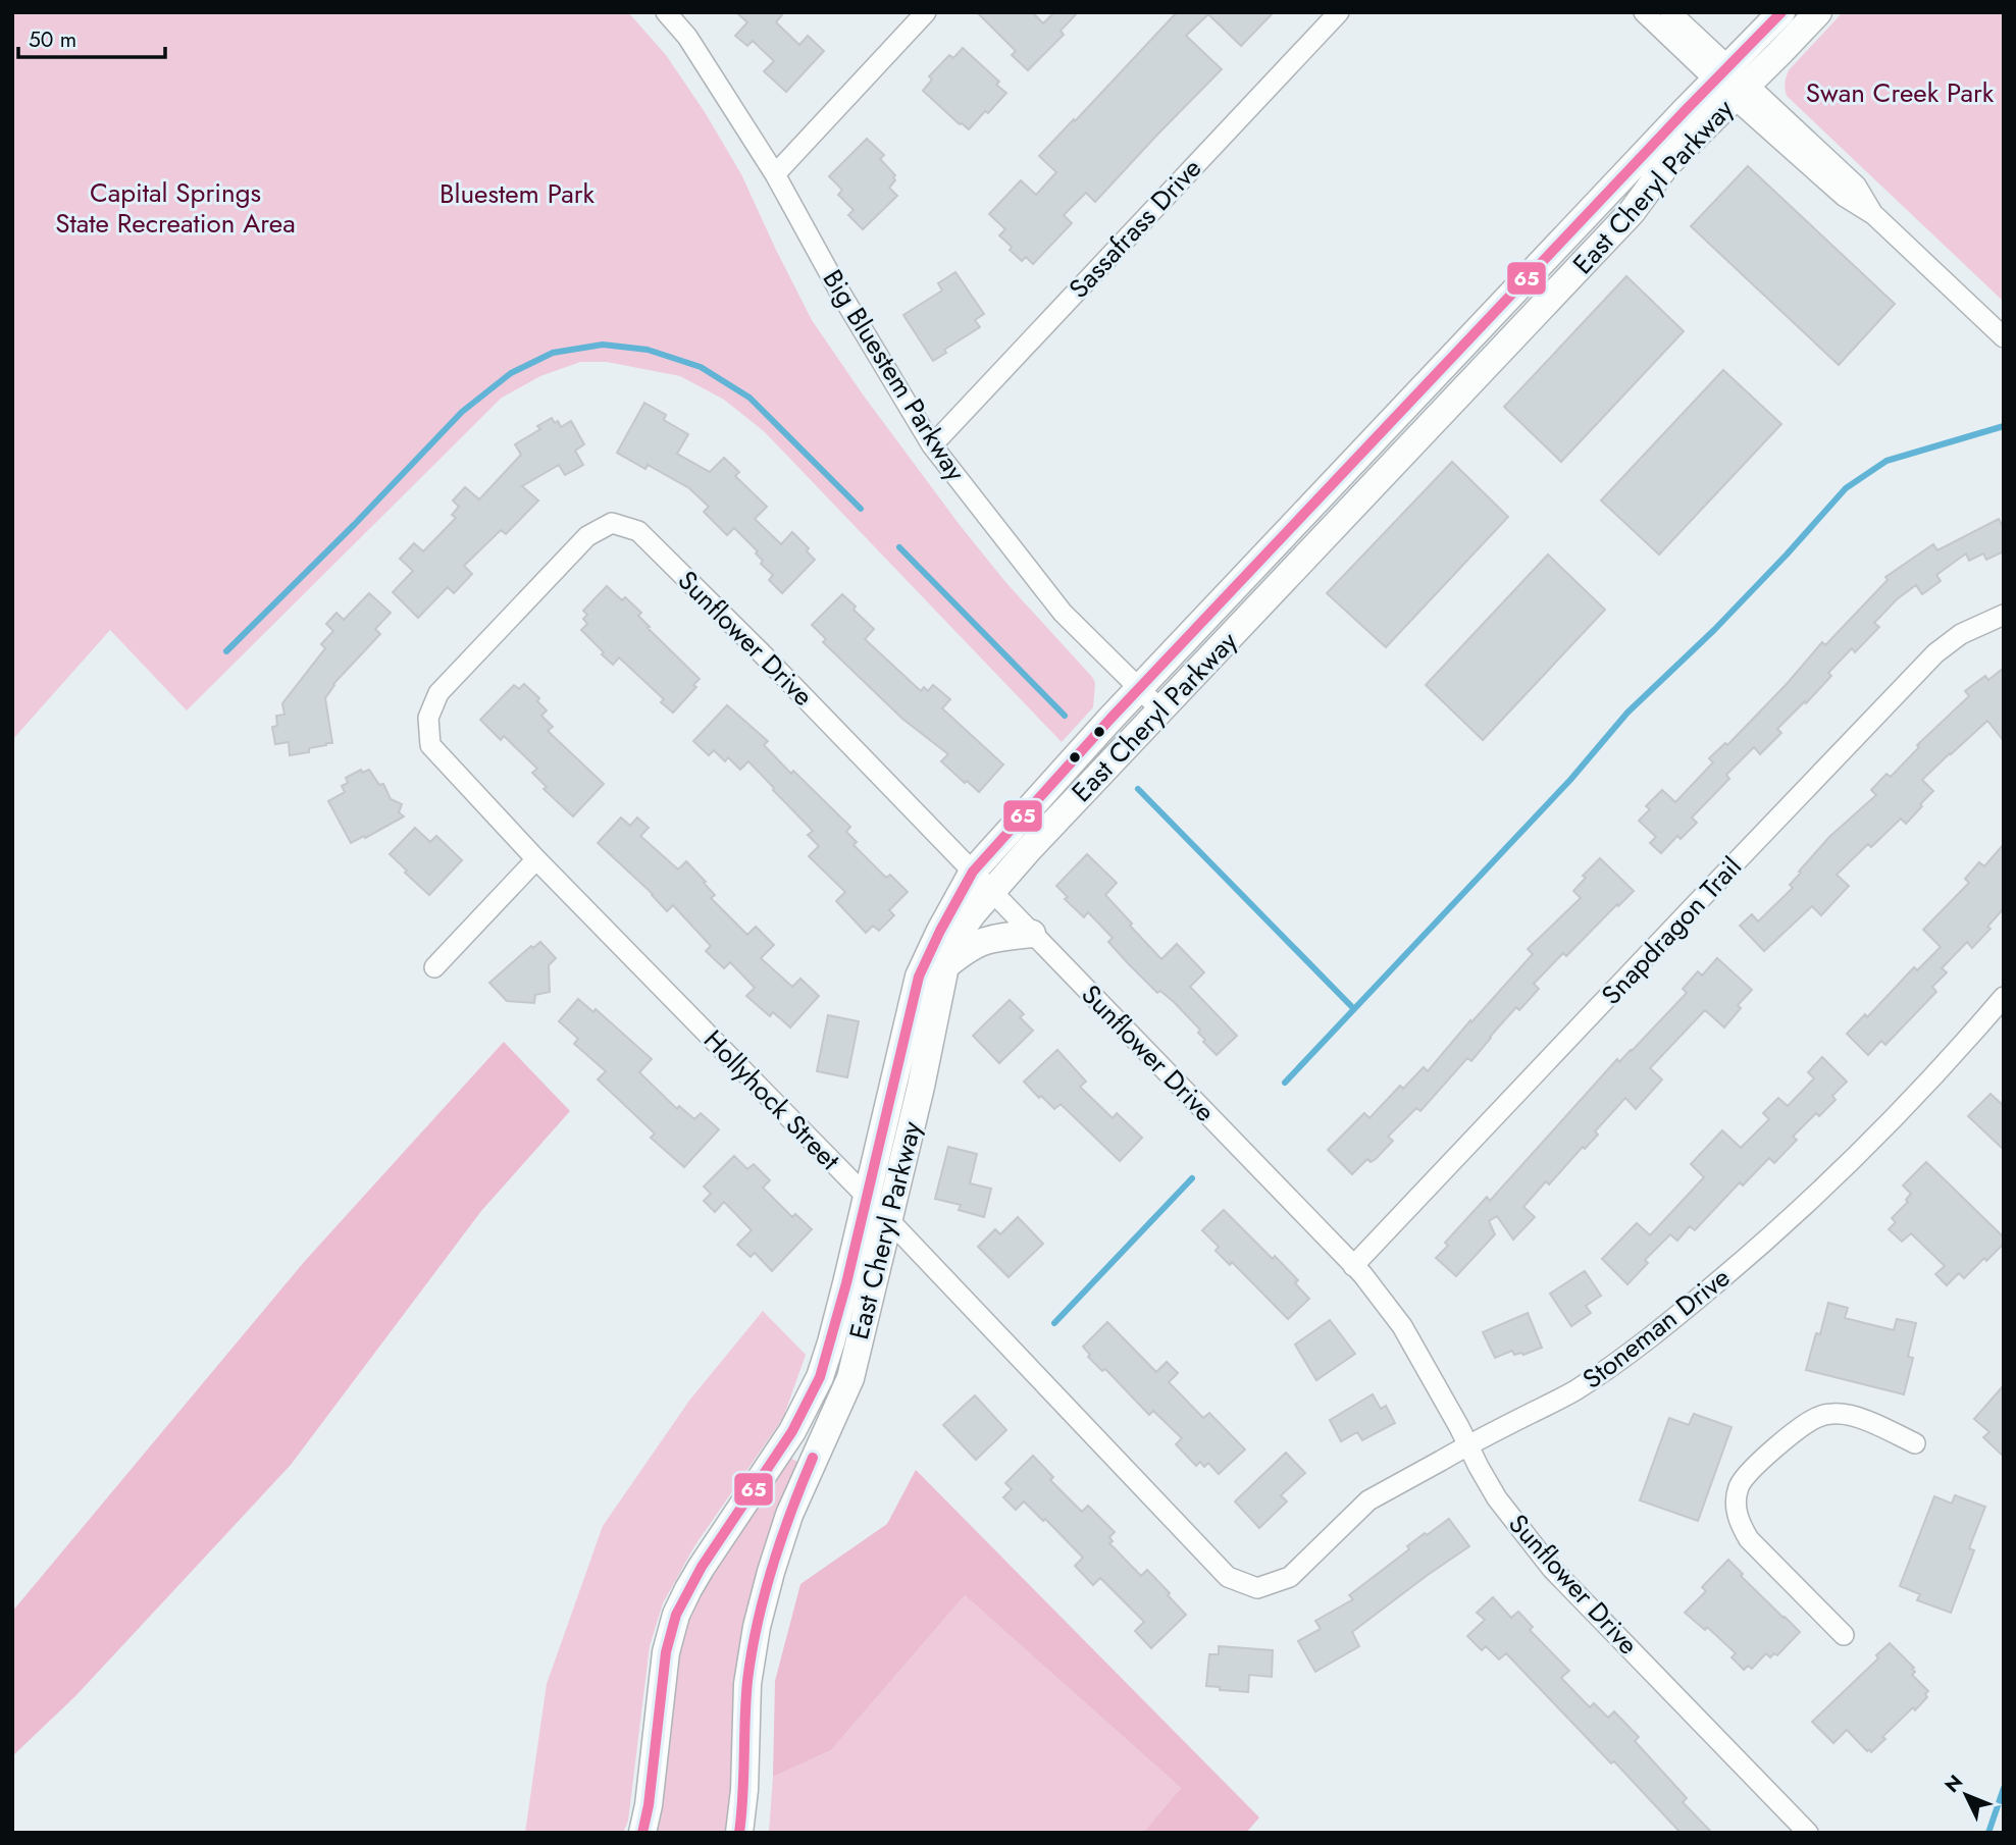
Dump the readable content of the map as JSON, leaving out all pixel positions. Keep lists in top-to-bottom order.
{
  "streets": {
    "street": [
      "East Cheryl Parkway",
      "Sassafrass Drive",
      "Big Bluestem Parkway",
      "Sunflower Drive",
      "Snapdragon Trail",
      "Hollyhock Street",
      "Stoneman Drive"
    ]
  },
  "crossings": [
    ["East Cheryl Parkway", "Big Bluestem Parkway"],
    ["East Cheryl Parkway", "Sunflower Drive"],
    ["East Cheryl Parkway", "Hollyhock Street"],
    ["Sassafrass Drive", "Big Bluestem Parkway"],
    ["Sunflower Drive", "Snapdragon Trail"],
    ["Sunflower Drive", "Hollyhock Street"],
    ["Sunflower Drive", "Stoneman Drive"],
    ["Hollyhock Street", "Stoneman Drive"]
  ],
  "parks": ["Swan Creek Park", "Capital Springs State Recreation Area", "Bluestem Park"],
  "lines": ["transit line 65"],
  "scale_bar": "50 m",
  "north": "top left"
}
